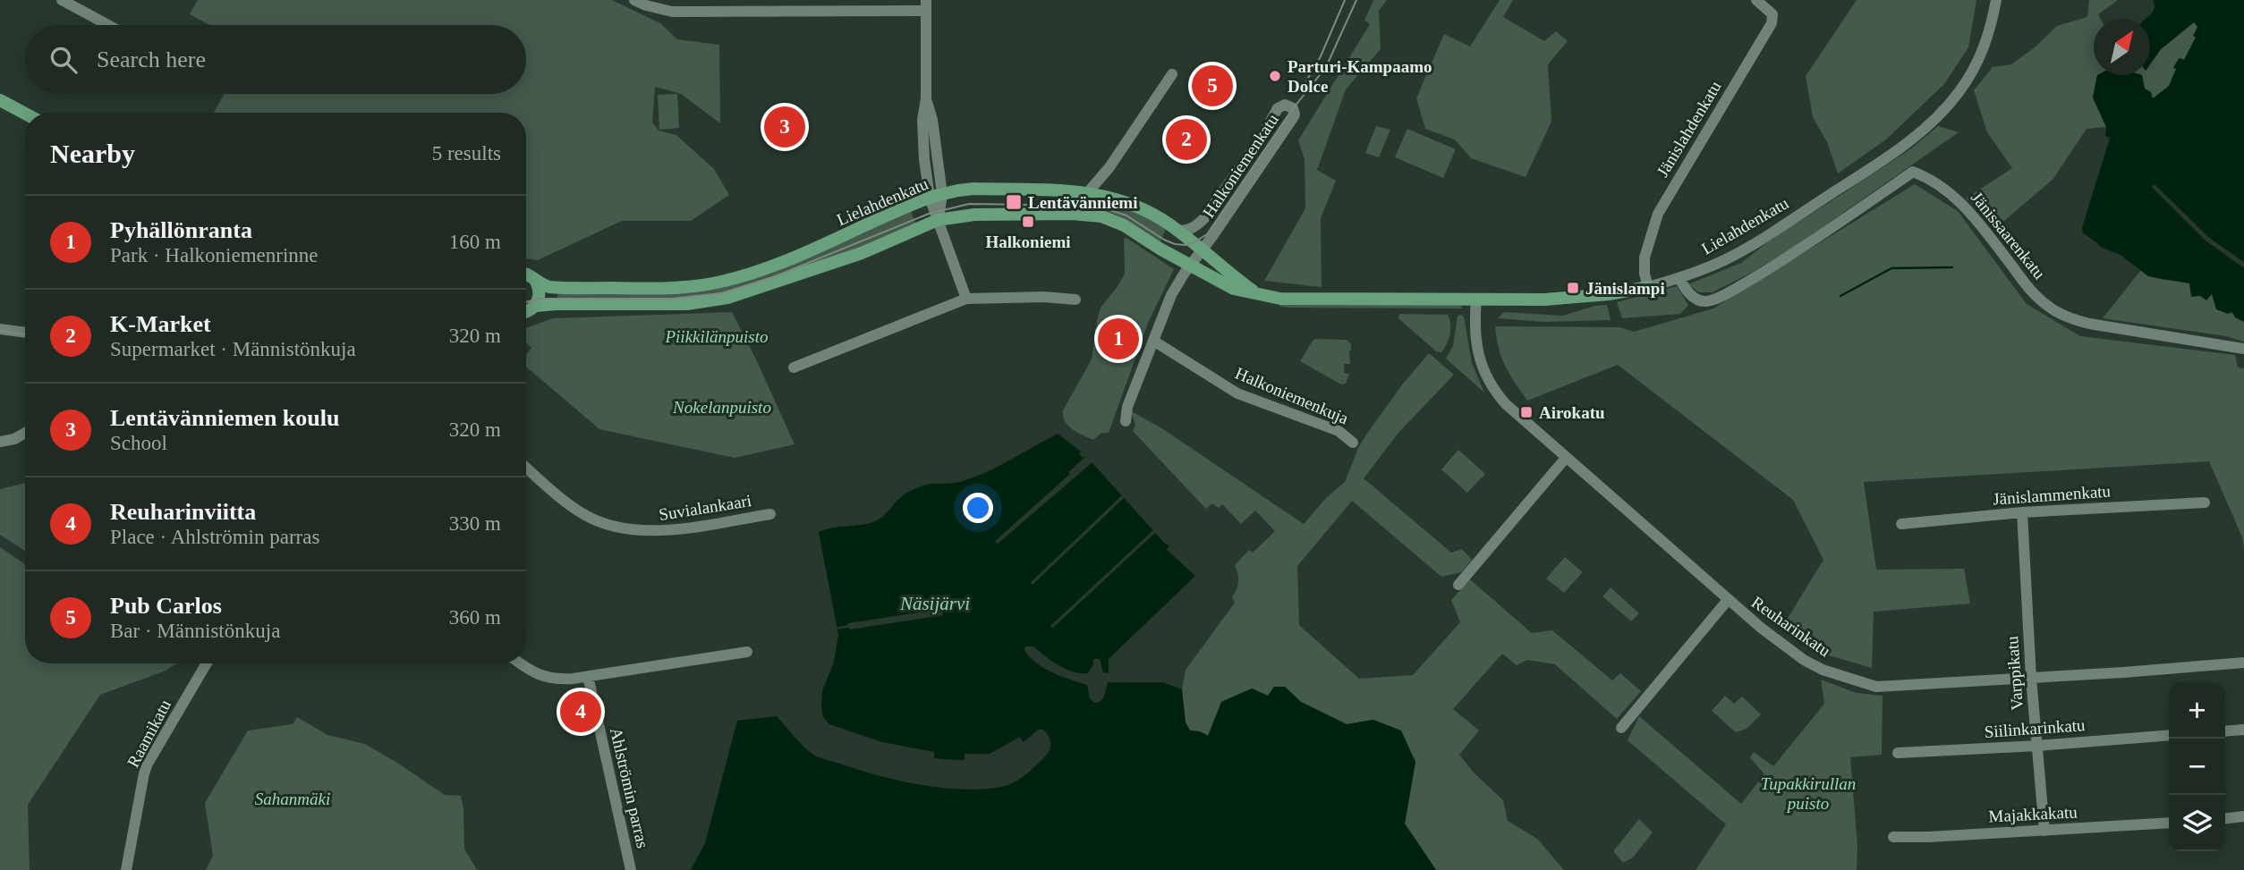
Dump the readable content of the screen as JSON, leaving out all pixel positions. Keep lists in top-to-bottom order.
{
  "streets": {
    "main road": ["Lielahdenkatu"],
    "street": [
      "Jänislahdenkatu",
      "Halkoniemenkatu",
      "Jänissaarenkatu",
      "Halkoniemenkuja",
      "Jänislammenkatu",
      "Suvialankaari",
      "Reuharinkatu",
      "Varppikatu",
      "Siilinkarinkatu",
      "Raamikatu",
      "Ahlströmin parras",
      "Majakkakatu"
    ]
  },
  "crossings": [
    ["Jänislahdenkatu", "Lielahdenkatu"],
    ["Halkoniemenkatu", "Lielahdenkatu"],
    ["Halkoniemenkatu", "Halkoniemenkuja"],
    ["Lielahdenkatu", "Jänissaarenkatu"],
    ["Lielahdenkatu", "Reuharinkatu"],
    ["Jänislammenkatu", "Varppikatu"],
    ["Reuharinkatu", "Varppikatu"],
    ["Varppikatu", "Siilinkarinkatu"],
    ["Varppikatu", "Majakkakatu"]
  ],
  "water": ["Näsijärvi"],
  "parks": [
    "Piikkilänpuisto",
    "Nokelanpuisto",
    "Tupakkirullan puisto",
    "Sahanmäki"
  ],
  "places": {
    "other": ["Parturi-Kampaamo Dolce"],
    "transit": [
      "Lentävänniemi",
      "Halkoniemi",
      "Jänislampi",
      "Airokatu"
    ]
  },
  "north": "top right",
  "page": {
    "search": "Search here",
    "pins": [
      "5",
      "3",
      "2",
      "1",
      "4"
    ],
    "heading": ["Nearby", "5 results"],
    "list": [
      {
        "mark": "1",
        "name": "Pyhällönranta",
        "note": "Park · Halkoniemenrinne",
        "value": "160 m"
      },
      {
        "mark": "2",
        "name": "K-Market",
        "note": "Supermarket · Männistönkuja",
        "value": "320 m"
      },
      {
        "mark": "3",
        "name": "Lentävänniemen koulu",
        "note": "School",
        "value": "320 m"
      },
      {
        "mark": "4",
        "name": "Reuharinviitta",
        "note": "Place · Ahlströmin parras",
        "value": "330 m"
      },
      {
        "mark": "5",
        "name": "Pub Carlos",
        "note": "Bar · Männistönkuja",
        "value": "360 m"
      }
    ],
    "map_buttons": ["+", "−"]
  }
}
